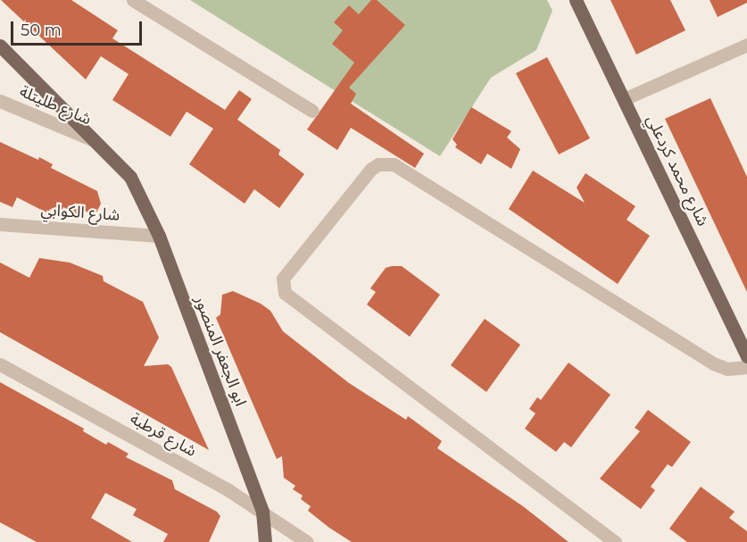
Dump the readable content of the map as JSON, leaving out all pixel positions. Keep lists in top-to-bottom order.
{
  "streets": {
    "main road": ["شارع محمد كردعلي", "ابو الجعفر المنصور"],
    "street": ["شارع طليتلة", "شارع الكوابي", "شارع قرطبة"]
  },
  "crossings": [
    ["شارع طليتلة", "ابو الجعفر المنصور"],
    ["شارع الكوابي", "ابو الجعفر المنصور"],
    ["ابو الجعفر المنصور", "شارع قرطبة"]
  ],
  "scale_bar": "50 m"
}
